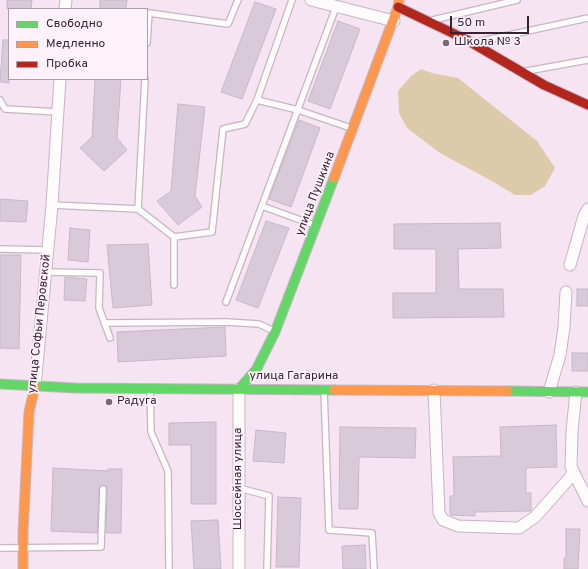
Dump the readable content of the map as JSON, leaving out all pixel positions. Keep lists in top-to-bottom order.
{
  "streets": {
    "main road": ["улица Пушкина", "улица Софьи Перовской", "улица Гагарина"],
    "street": ["Шоссейная улица"]
  },
  "crossings": [
    ["улица Пушкина", "улица Гагарина"],
    ["улица Пушкина", "Шоссейная улица"],
    ["улица Софьи Перовской", "улица Гагарина"],
    ["улица Гагарина", "Шоссейная улица"]
  ],
  "places": ["Школа № 3", "Радуга"],
  "legend": ["Свободно", "Медленно", "Пробка"],
  "scale_bar": "50 m"
}
